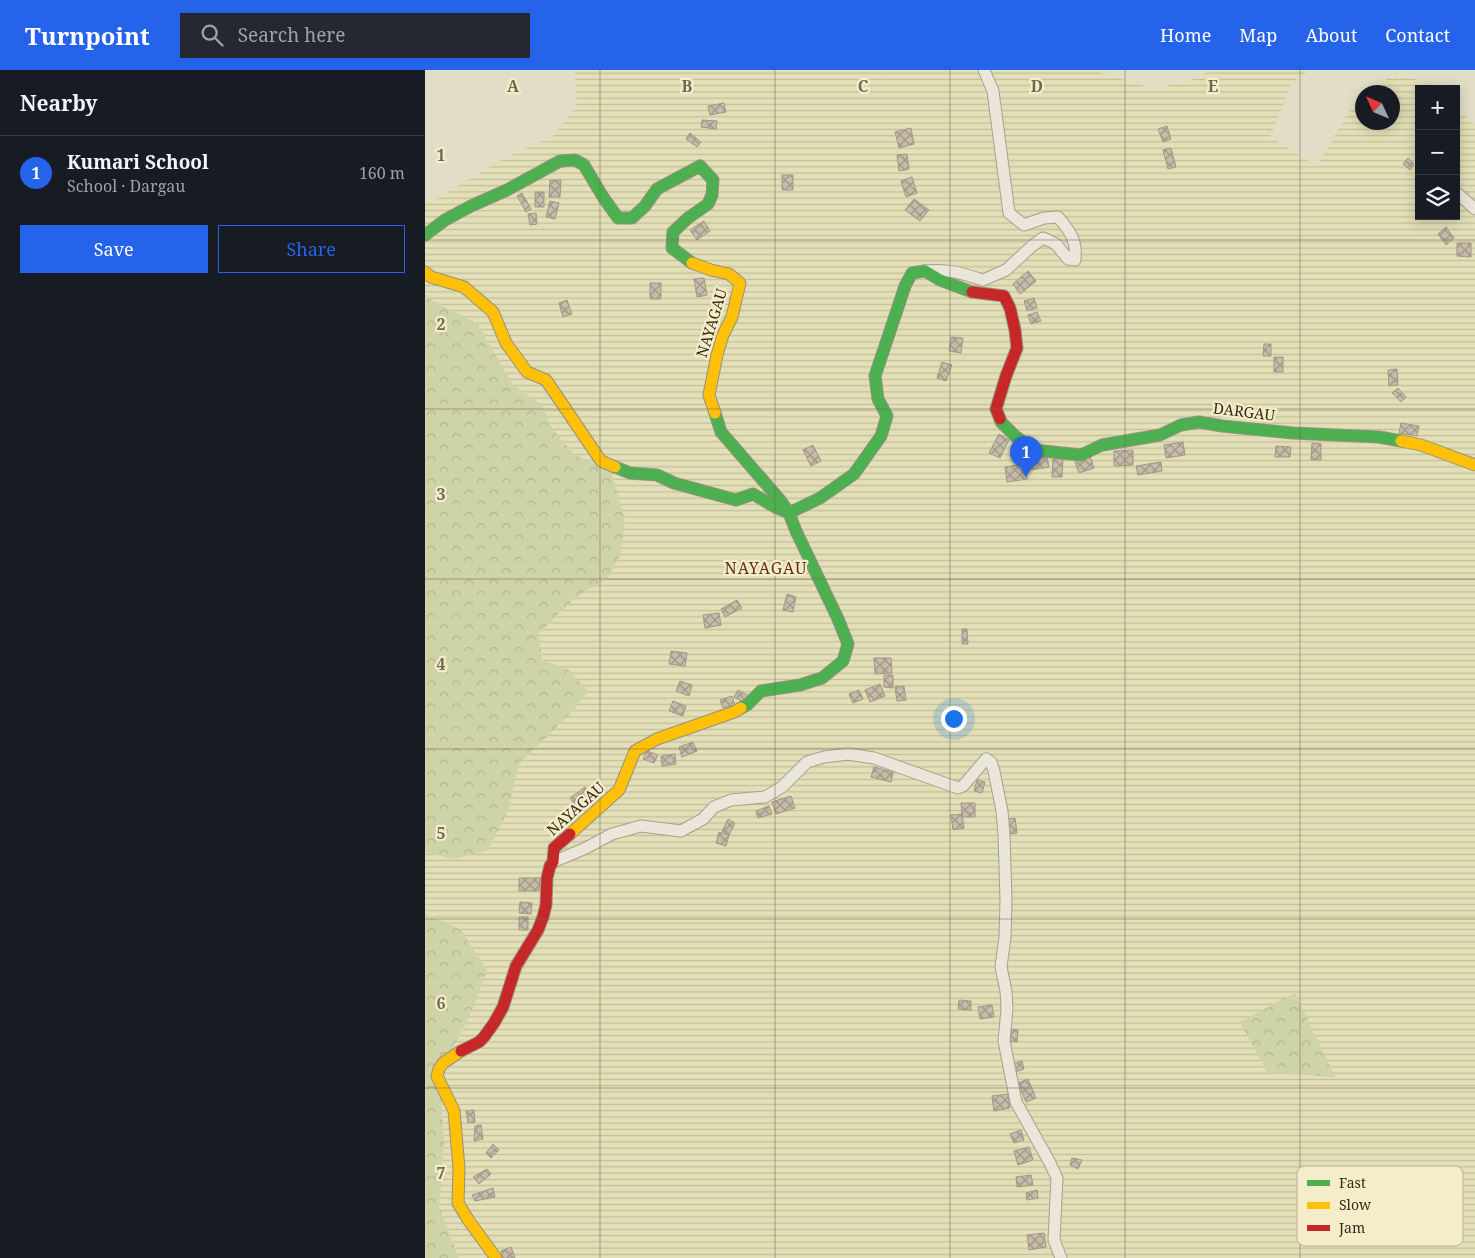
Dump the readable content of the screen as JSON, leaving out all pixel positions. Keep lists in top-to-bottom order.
{
  "streets": {
    "street": ["NAYAGAU", "DARGAU"]
  },
  "districts": ["NAYAGAU"],
  "legend": ["Fast", "Slow", "Jam"],
  "north": "top left",
  "page": {
    "header": "Turnpoint",
    "search": "Search here",
    "nav": [
      "Home",
      "Map",
      "About",
      "Contact"
    ],
    "heading": "Nearby",
    "map_buttons": ["+", "−"],
    "list": [
      {
        "mark": "1",
        "name": "Kumari School",
        "note": "School · Dargau",
        "value": "160 m"
      }
    ],
    "buttons": ["Save", "Share"],
    "pins": "1"
  },
  "grid": {
    "columns": [
      "A",
      "B",
      "C",
      "D",
      "E"
    ],
    "rows": [
      "1",
      "2",
      "3",
      "4",
      "5",
      "6",
      "7"
    ]
  }
}
